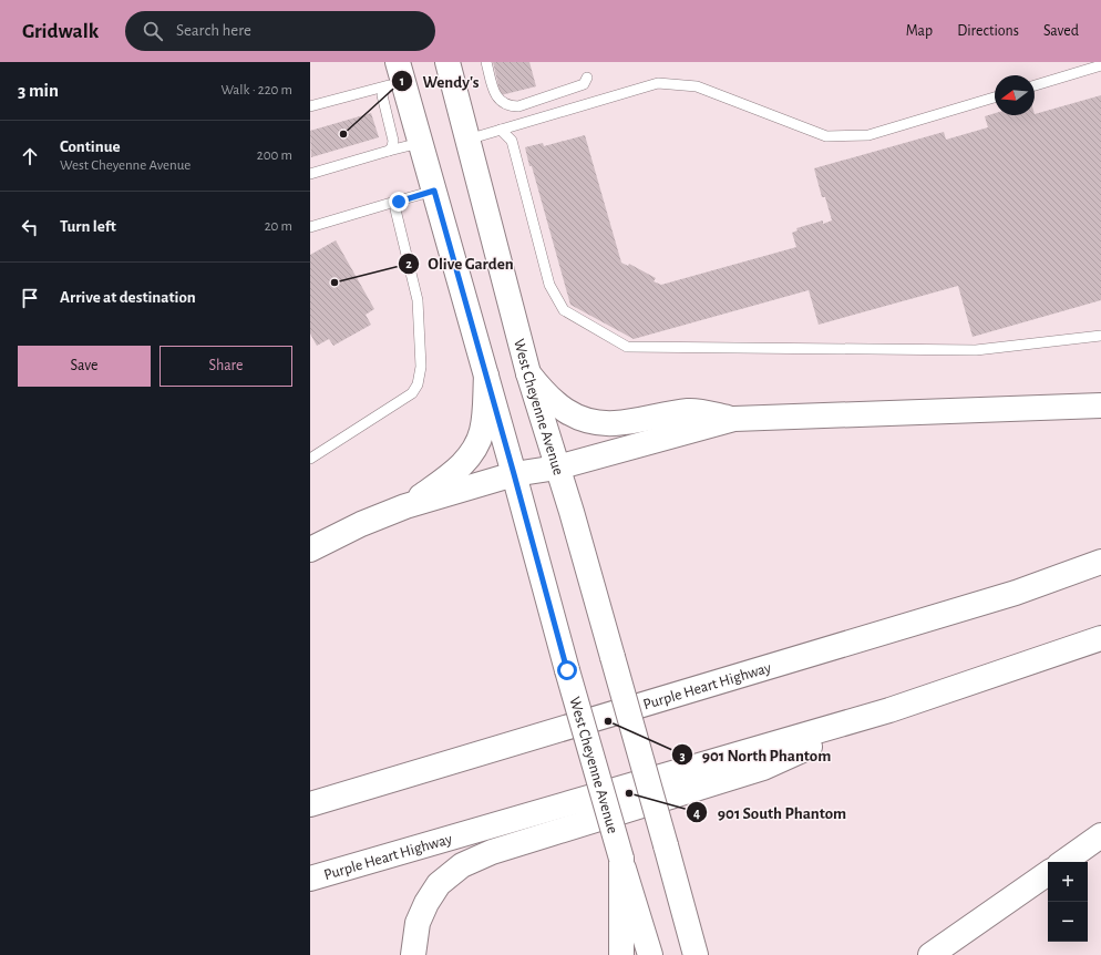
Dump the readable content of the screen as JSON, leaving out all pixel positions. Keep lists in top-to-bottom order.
{
  "streets": {
    "main road": ["West Cheyenne Avenue", "Purple Heart Highway"]
  },
  "places": [
    "Wendy's",
    "Olive Garden",
    "901 North Phantom",
    "901 South Phantom"
  ],
  "north": "left",
  "page": {
    "header": "Gridwalk",
    "search": "Search here",
    "nav": ["Map", "Directions", "Saved"],
    "heading": ["3 min", "Walk · 220 m"],
    "list": [
      ["Continue", "West Cheyenne Avenue", "200 m"],
      ["Turn left", "20 m"],
      "Arrive at destination"
    ],
    "buttons": ["Save", "Share"],
    "map_buttons": ["+", "−"]
  }
}
